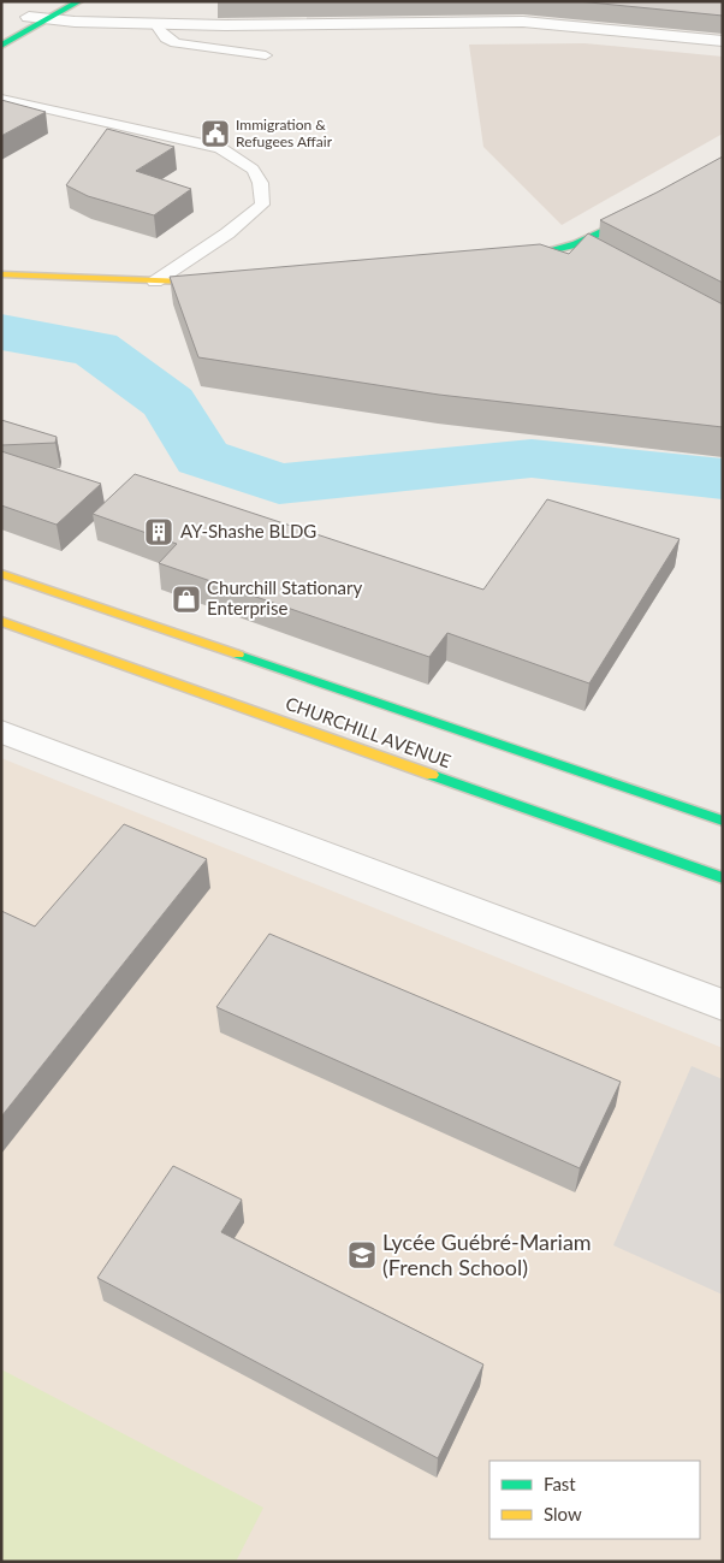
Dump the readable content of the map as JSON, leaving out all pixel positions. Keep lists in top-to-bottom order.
{
  "streets": {
    "main road": ["CHURCHILL AVENUE"]
  },
  "places": {
    "public building": ["Immigration & Refugees Affair"],
    "building": ["AY-Shashe BLDG"],
    "shop": ["Churchill Stationary Enterprise"],
    "school or university": ["Lycée Guébré-Mariam (French School)"]
  },
  "legend": ["Fast", "Slow"]
}
